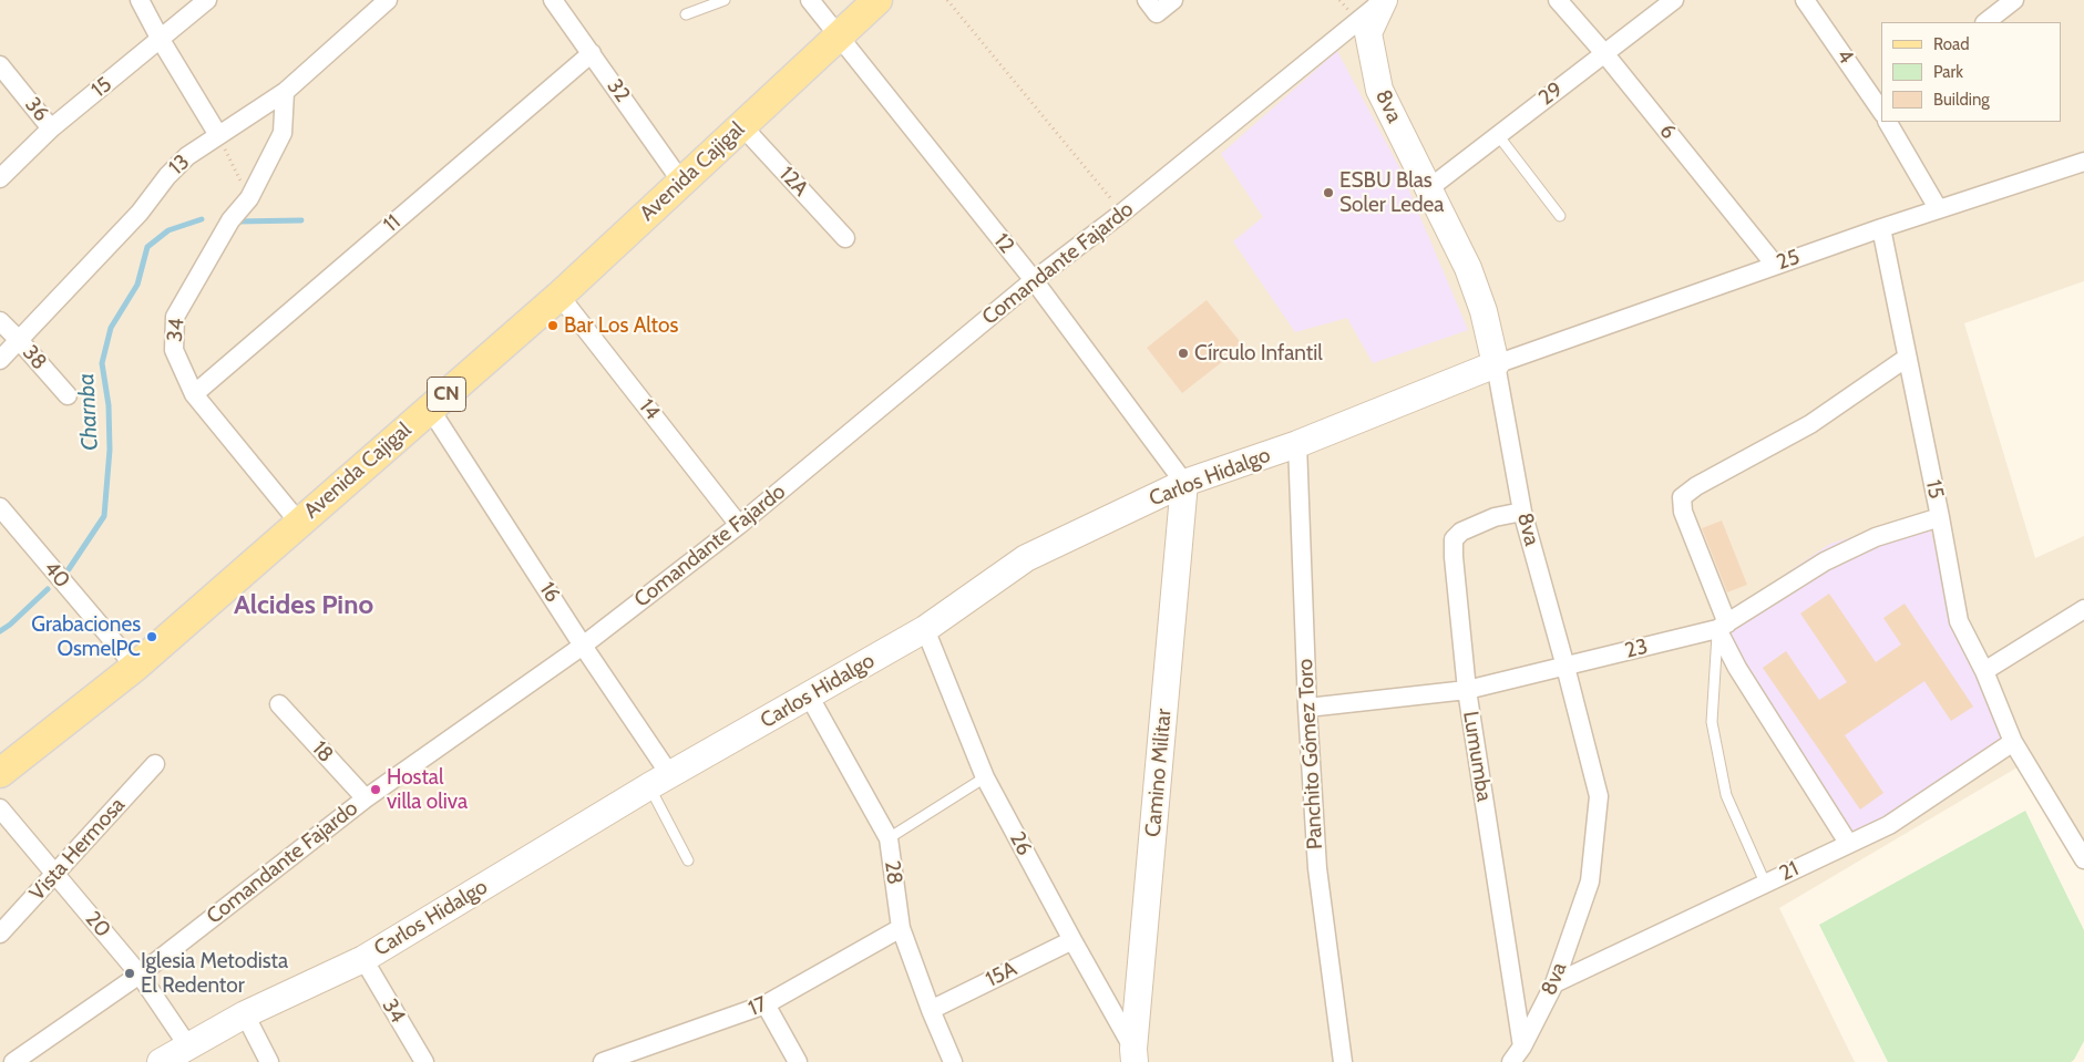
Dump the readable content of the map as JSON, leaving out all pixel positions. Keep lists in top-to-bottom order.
{
  "streets": {
    "main road": [
      "8va",
      "Avenida Cajigal",
      "CN",
      "Carlos Hidalgo",
      "Camino Militar"
    ],
    "street": [
      "4",
      "15",
      "32",
      "29",
      "36",
      "6",
      "13",
      "12A",
      "11",
      "12",
      "25",
      "Comandante Fajardo",
      "34",
      "38",
      "14",
      "40",
      "16",
      "23",
      "18",
      "Panchito Gómez Toro",
      "Lumumba",
      "26",
      "Vista Hermosa",
      "21",
      "28",
      "20",
      "15A",
      "17"
    ]
  },
  "crossings": [
    ["4", "25"],
    ["15", "36"],
    ["15", "25"],
    ["15", "23"],
    ["15", "21"],
    ["32", "Avenida Cajigal"],
    ["32", "11"],
    ["29", "8va"],
    ["29", "6"],
    ["8va", "25"],
    ["8va", "Comandante Fajardo"],
    ["8va", "Carlos Hidalgo"],
    ["8va", "23"],
    ["8va", "Lumumba"],
    ["8va", "21"],
    ["6", "25"],
    ["13", "34"],
    ["13", "38"],
    ["Avenida Cajigal", "12A"],
    ["Avenida Cajigal", "12"],
    ["Avenida Cajigal", "34"],
    ["Avenida Cajigal", "14"],
    ["Avenida Cajigal", "40"],
    ["Avenida Cajigal", "16"],
    ["11", "34"],
    ["12", "Comandante Fajardo"],
    ["12", "Carlos Hidalgo"],
    ["12", "Camino Militar"],
    ["25", "Carlos Hidalgo"],
    ["Comandante Fajardo", "14"],
    ["Comandante Fajardo", "16"],
    ["Comandante Fajardo", "18"],
    ["Comandante Fajardo", "20"],
    ["34", "Carlos Hidalgo"],
    ["Carlos Hidalgo", "16"],
    ["Carlos Hidalgo", "Panchito Gómez Toro"],
    ["Carlos Hidalgo", "Camino Militar"],
    ["Carlos Hidalgo", "26"],
    ["Carlos Hidalgo", "28"],
    ["Carlos Hidalgo", "20"],
    ["23", "Panchito Gómez Toro"],
    ["23", "Lumumba"],
    ["Camino Militar", "26"],
    ["26", "15A"],
    ["Vista Hermosa", "20"],
    ["28", "15A"],
    ["28", "17"]
  ],
  "districts": ["Alcides Pino"],
  "water": ["Charnba"],
  "places": [
    "ESBU Blas Soler Ledea",
    "Bar Los Altos",
    "Círculo Infantil",
    "Grabaciones OsmelPC",
    "Hostal villa oliva",
    "Iglesia Metodista El Redentor"
  ],
  "legend": ["Road", "Park", "Building"]
}
